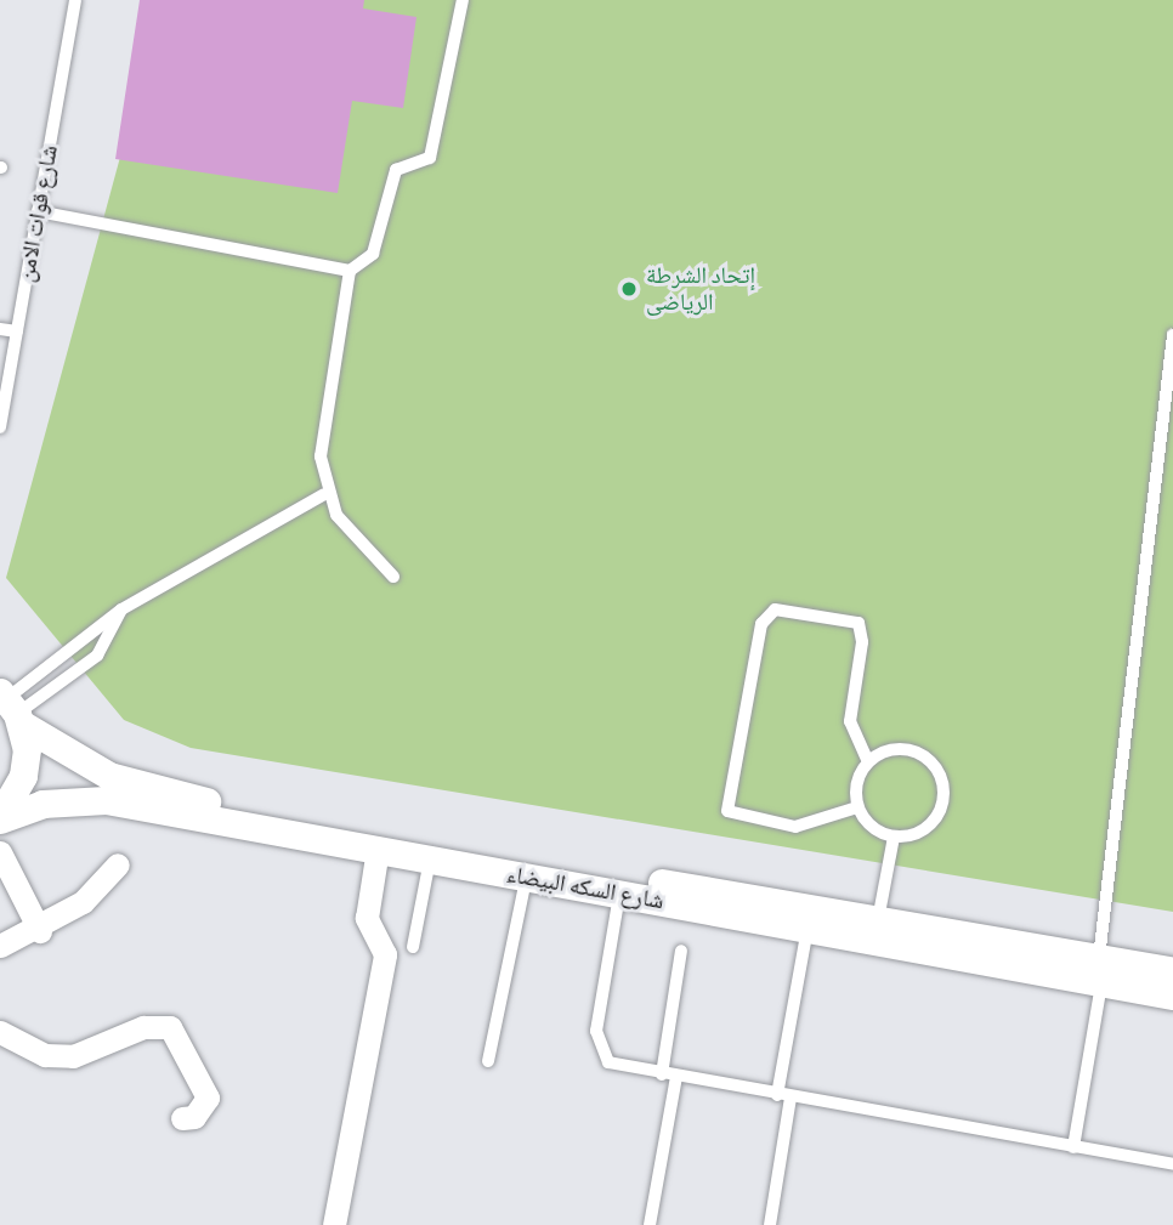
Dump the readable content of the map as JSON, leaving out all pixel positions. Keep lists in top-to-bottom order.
{
  "streets": {
    "street": ["شارع السكه البيضاء"],
    "lane": ["شارع قوات الامن"]
  },
  "places": ["إتحاد الشرطة الرياضى"]
}
